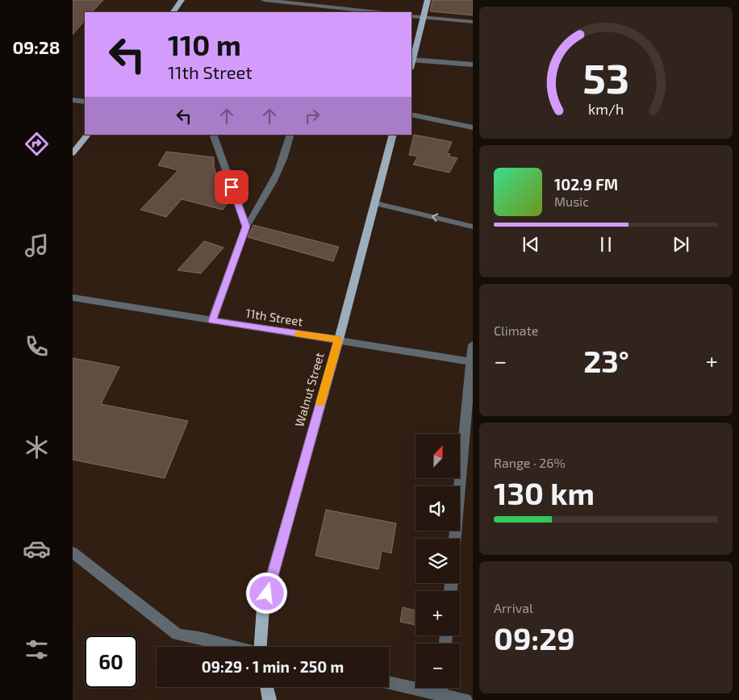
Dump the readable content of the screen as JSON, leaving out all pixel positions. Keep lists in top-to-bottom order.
{
  "streets": {
    "main road": ["Walnut Street"],
    "street": ["11th Street"]
  },
  "crossings": [
    ["11th Street", "Walnut Street"]
  ],
  "north": "top right",
  "page": {
    "tabs": "09:28",
    "turn": ["110 m", "11th Street"],
    "song": ["102.9 FM", "Music"],
    "tile": [
      "Climate",
      ["Range · 26%", "130 km"],
      ["Arrival", "09:29"]
    ],
    "heat": ["−", "23°", "+"],
    "map_buttons": ["+", "−"],
    "limit": "60",
    "trip": "09:29 · 1 min · 250 m",
    "gauge": ["53", "km/h"]
  }
}
